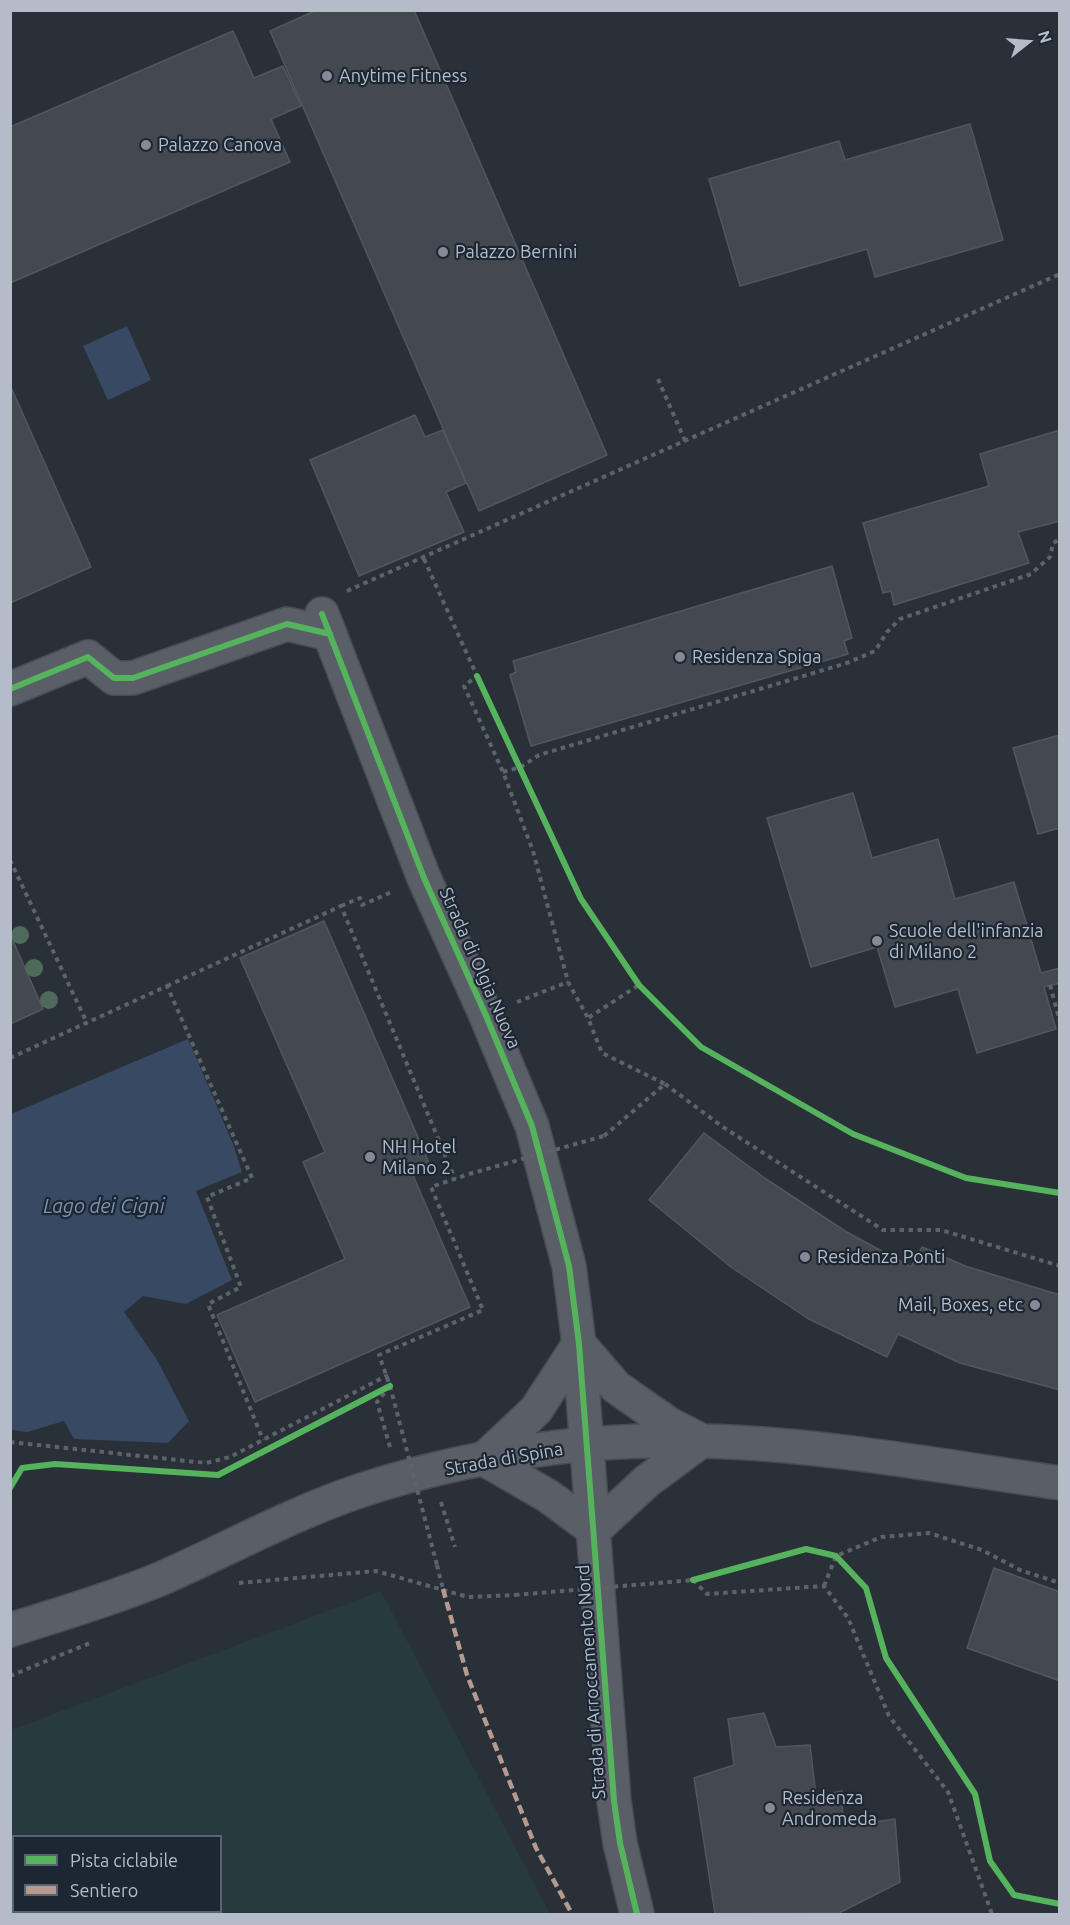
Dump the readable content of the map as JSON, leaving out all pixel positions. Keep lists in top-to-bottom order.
{
  "streets": {
    "street": ["Strada di Olgia Nuova", "Strada di Spina", "Strada di Arroccamento Nord"]
  },
  "crossings": [
    ["Strada di Olgia Nuova", "Strada di Spina"],
    ["Strada di Olgia Nuova", "Strada di Arroccamento Nord"],
    ["Strada di Spina", "Strada di Arroccamento Nord"]
  ],
  "water": ["Lago dei Cigni"],
  "places": [
    "Anytime Fitness",
    "Palazzo Canova",
    "Palazzo Bernini",
    "Residenza Spiga",
    "Scuole dell'infanzia di Milano 2",
    "NH Hotel Milano 2",
    "Residenza Ponti",
    "Mail, Boxes, etc",
    "Residenza Andromeda"
  ],
  "legend": ["Pista ciclabile", "Sentiero"],
  "north": "right"
}
